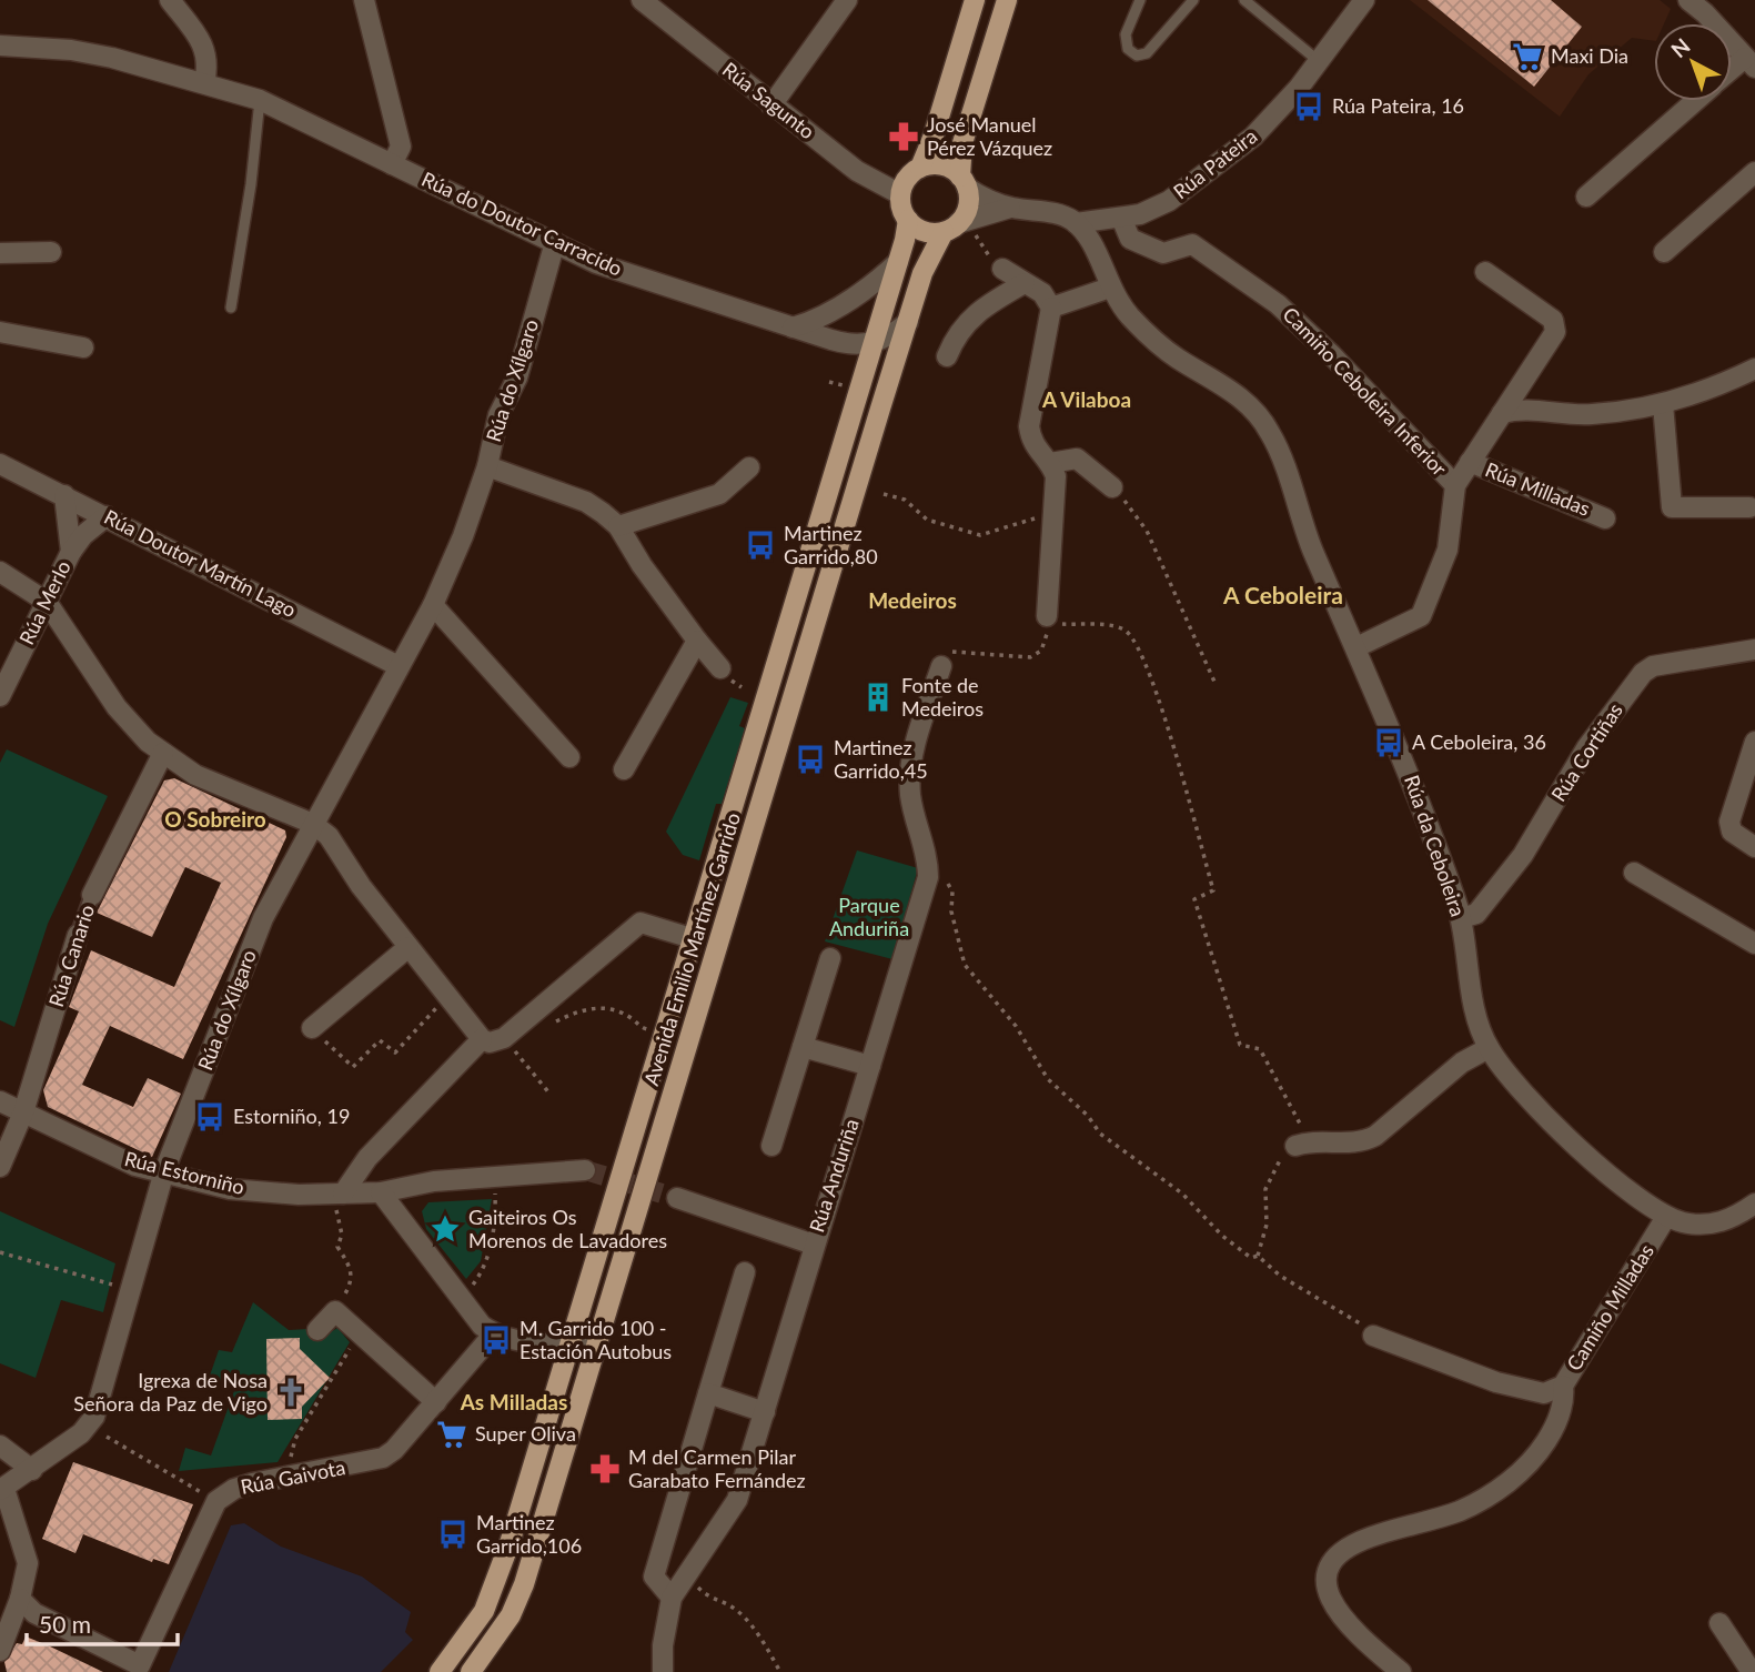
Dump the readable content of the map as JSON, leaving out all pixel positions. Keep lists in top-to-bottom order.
{
  "streets": {
    "main road": ["Avenida Emilio Martínez Garrido"],
    "street": [
      "Rúa Sagunto",
      "Rúa Pateira",
      "Rúa do Doutor Carracido",
      "Rúa do Xílgaro",
      "Camiño Ceboleira Inferior",
      "Rúa Milladas",
      "Rúa Doutor Martín Lago",
      "Rúa Merlo",
      "Rúa Cortiñas",
      "Rúa da Ceboleira",
      "Rúa Canario",
      "Rúa Estorniño",
      "Rúa Anduriña",
      "Camiño Milladas",
      "Rúa Gaivota"
    ]
  },
  "crossings": [
    ["Rúa Sagunto", "Rúa Pateira"],
    ["Rúa Sagunto", "Avenida Emilio Martínez Garrido"],
    ["Rúa Pateira", "Camiño Ceboleira Inferior"],
    ["Rúa Pateira", "Rúa da Ceboleira"],
    ["Rúa Pateira", "Avenida Emilio Martínez Garrido"],
    ["Rúa do Doutor Carracido", "Rúa do Xílgaro"],
    ["Rúa do Xílgaro", "Rúa Doutor Martín Lago"],
    ["Rúa do Xílgaro", "Rúa Estorniño"],
    ["Camiño Ceboleira Inferior", "Rúa Milladas"],
    ["Rúa Milladas", "Rúa da Ceboleira"],
    ["Rúa Doutor Martín Lago", "Rúa Merlo"],
    ["Rúa Cortiñas", "Rúa da Ceboleira"],
    ["Rúa da Ceboleira", "Camiño Milladas"],
    ["Rúa Canario", "Rúa Estorniño"]
  ],
  "districts": [
    "A Vilaboa",
    "A Ceboleira",
    "Medeiros",
    "O Sobreiro",
    "As Milladas"
  ],
  "parks": ["Parque Anduriña"],
  "places": {
    "supermarket": ["Maxi Dia", "Super Oliva"],
    "bus stop": [
      "Rúa Pateira, 16",
      "Martinez Garrido,80",
      "A Ceboleira, 36",
      "Martinez Garrido,45",
      "Estorniño, 19",
      "M. Garrido 100 - Estación Autobus",
      "Martinez Garrido,106"
    ],
    "pharmacy": ["José Manuel Pérez Vázquez", "M del Carmen Pilar Garabato Fernández"],
    "building": ["Fonte de Medeiros"],
    "place": ["Gaiteiros Os Morenos de Lavadores"],
    "church": ["Igrexa de Nosa Señora da Paz de Vigo"]
  },
  "scale_bar": "50 m",
  "north": "top left"
}
